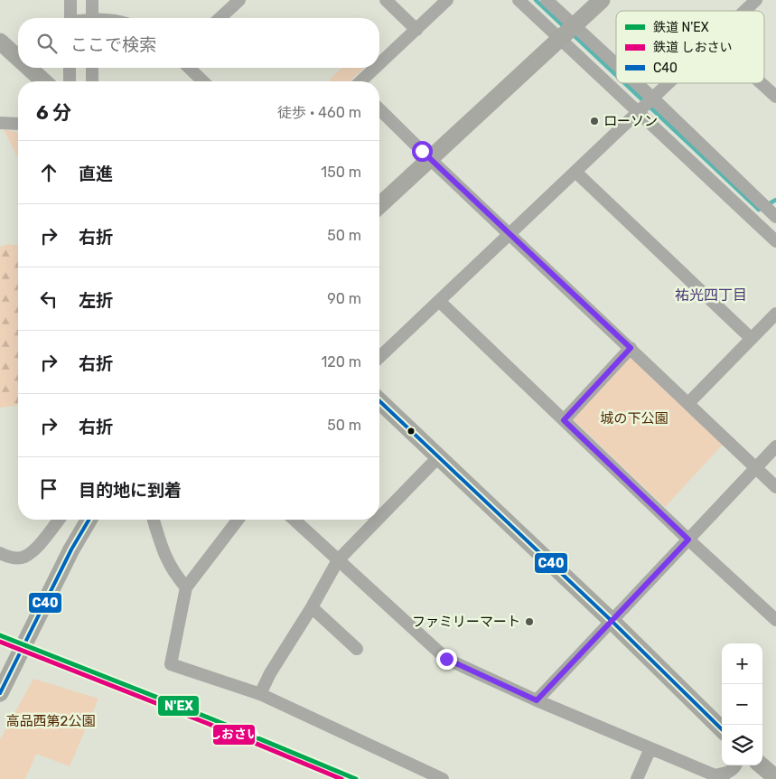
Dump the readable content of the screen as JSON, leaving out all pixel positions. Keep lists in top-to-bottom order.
{
  "districts": ["祐光四丁目"],
  "parks": ["城の下公園", "高品西第2公園"],
  "places": ["ローソン", "ファミリーマート"],
  "lines": ["transit line C40", "rail line N'EX", "rail line しおさい"],
  "legend": ["鉄道 N'EX", "鉄道 しおさい", "C40"],
  "page": {
    "search": "ここで検索",
    "heading": ["6 分", "徒歩 · 460 m"],
    "list": [
      ["直進", "150 m"],
      ["右折", "50 m"],
      ["左折", "90 m"],
      ["右折", "120 m"],
      ["右折", "50 m"],
      "目的地に到着"
    ],
    "map_buttons": ["+", "−"]
  }
}
